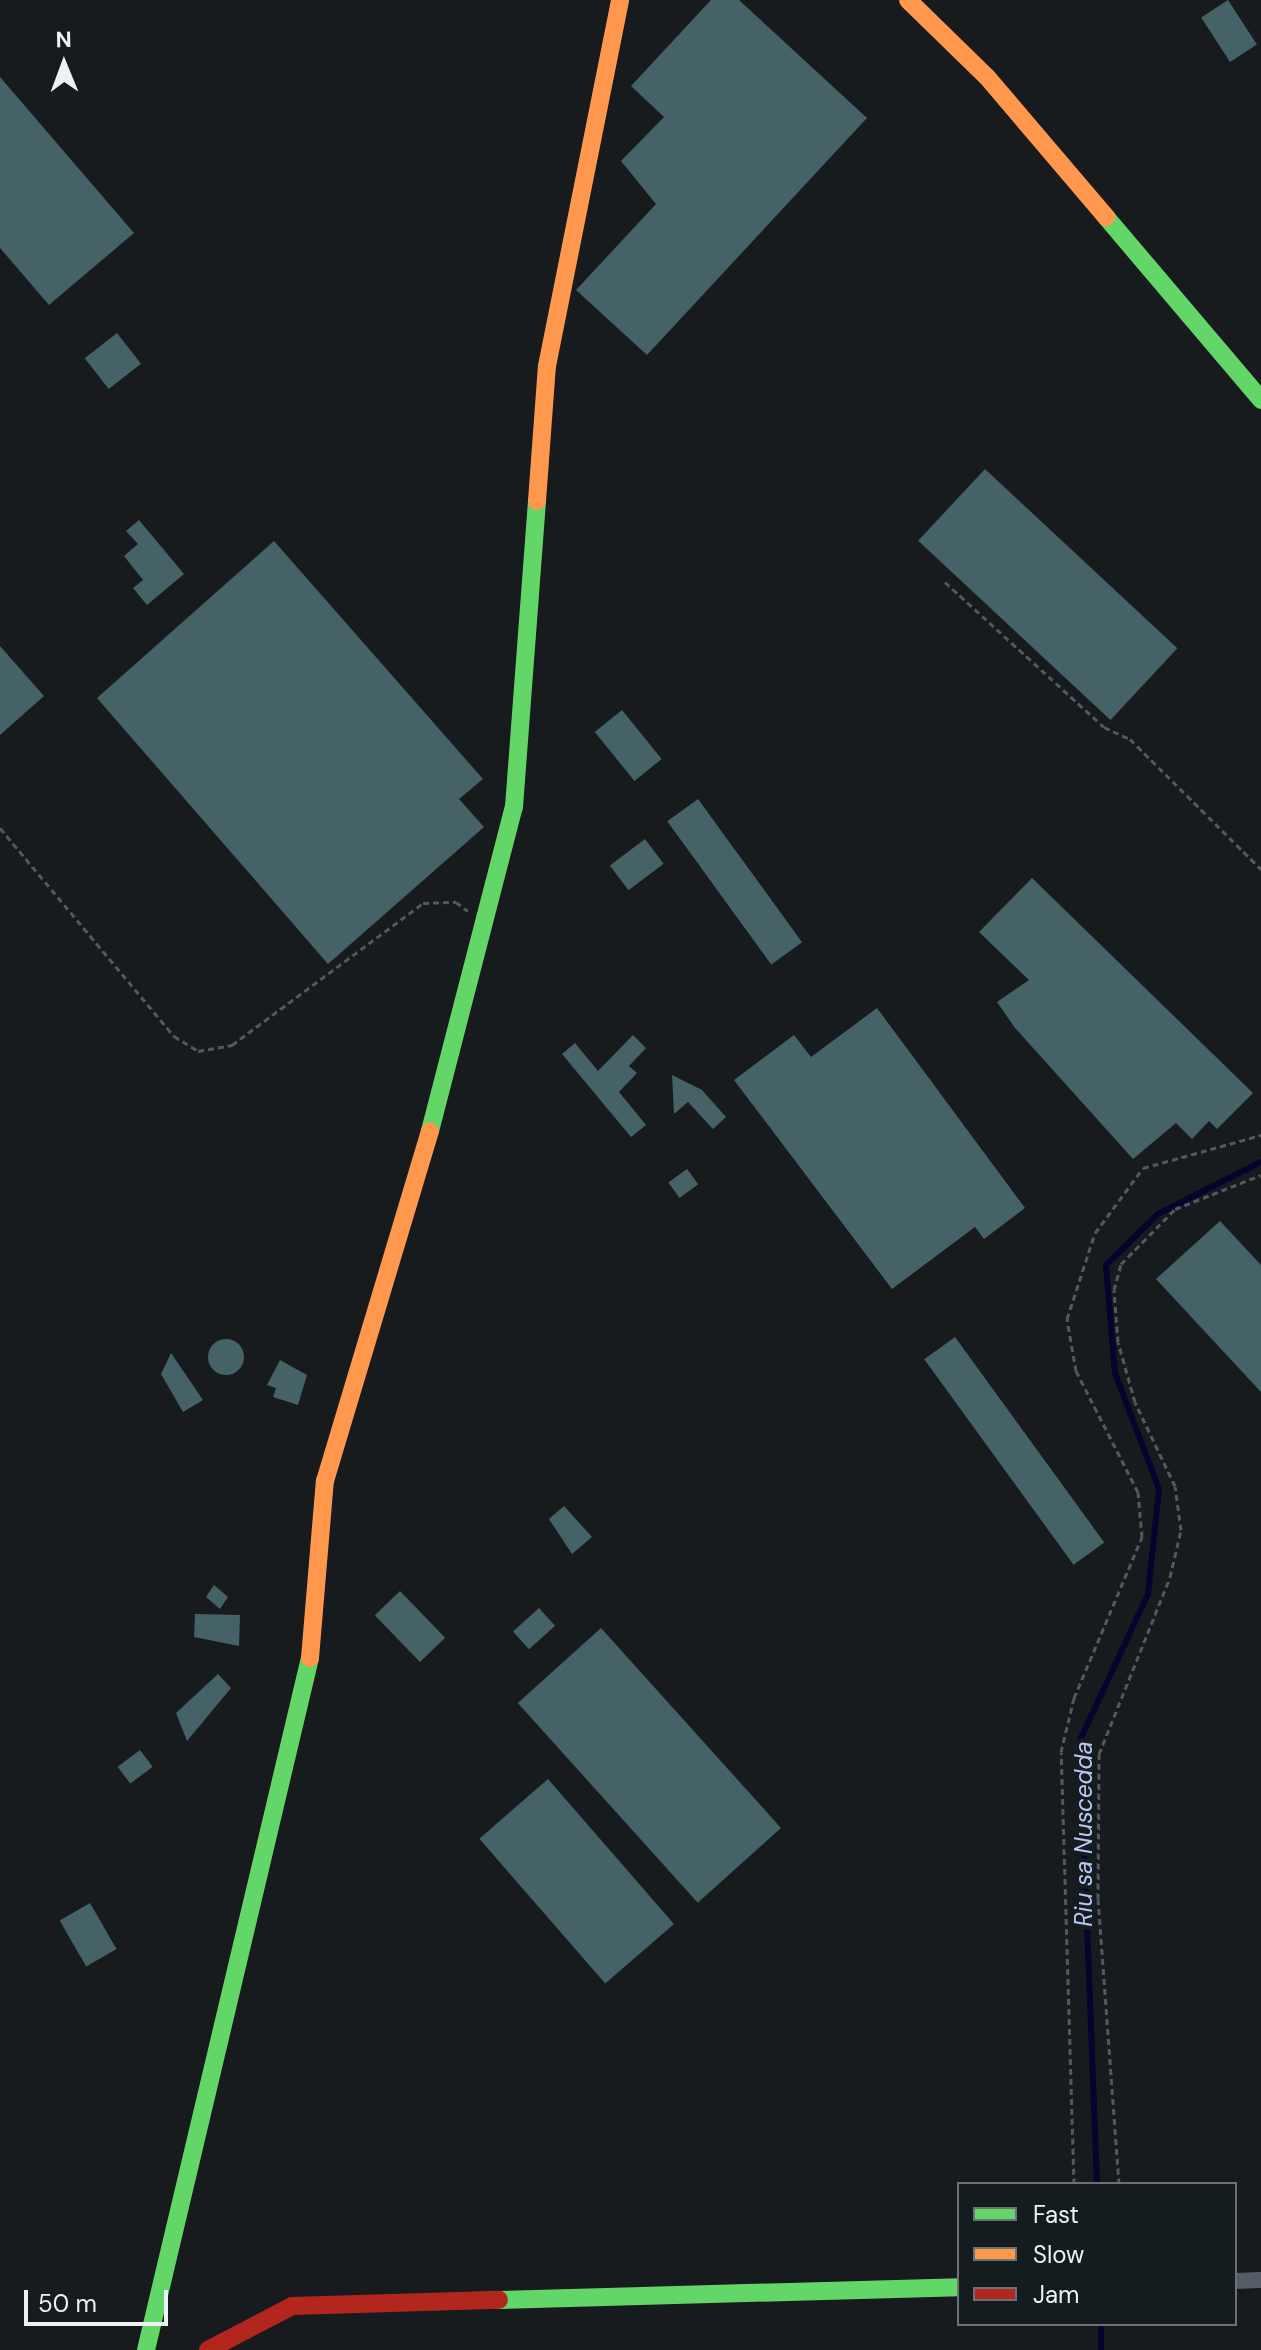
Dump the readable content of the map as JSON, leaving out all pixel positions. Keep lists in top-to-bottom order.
{
  "water": ["Riu sa Nuscedda"],
  "legend": ["Fast", "Slow", "Jam"],
  "scale_bar": "50 m",
  "north": "top"
}
